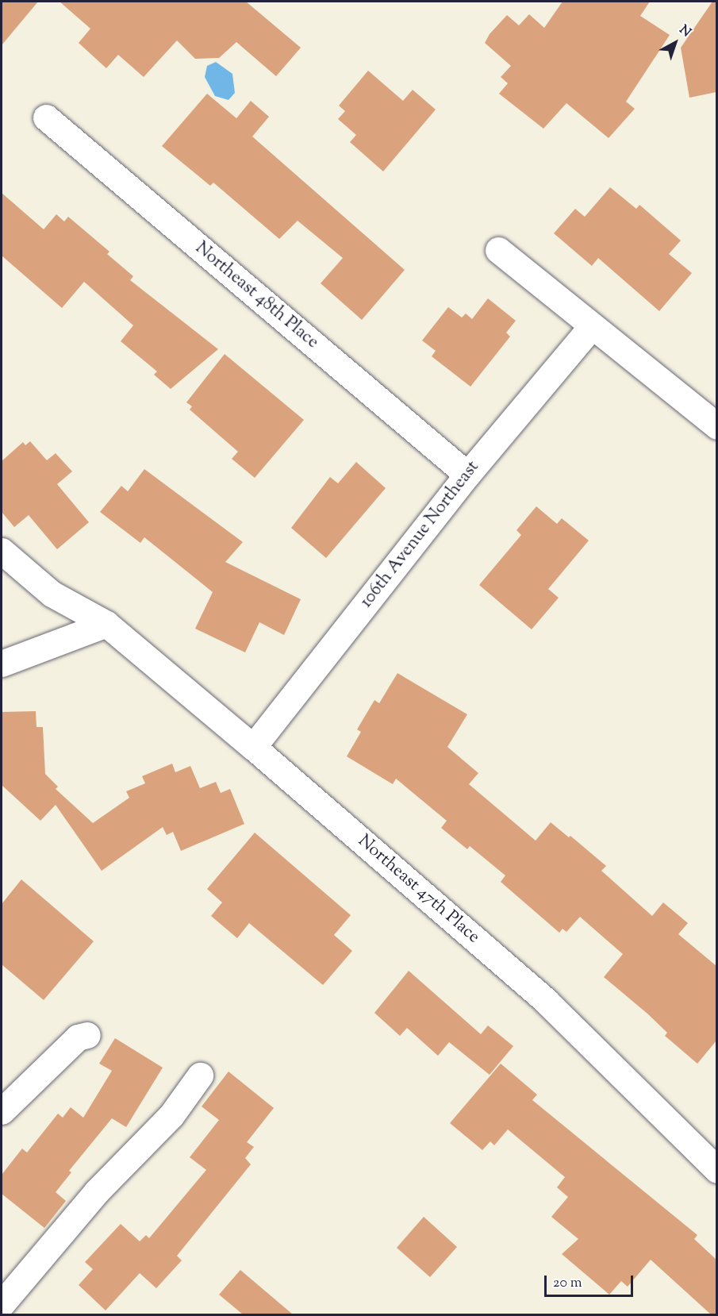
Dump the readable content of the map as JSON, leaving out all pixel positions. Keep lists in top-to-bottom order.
{
  "streets": {
    "street": ["Northeast 48th Place", "106th Avenue Northeast", "Northeast 47th Place"]
  },
  "crossings": [
    ["Northeast 48th Place", "106th Avenue Northeast"],
    ["106th Avenue Northeast", "Northeast 47th Place"]
  ],
  "scale_bar": "20 m",
  "north": "top right"
}
